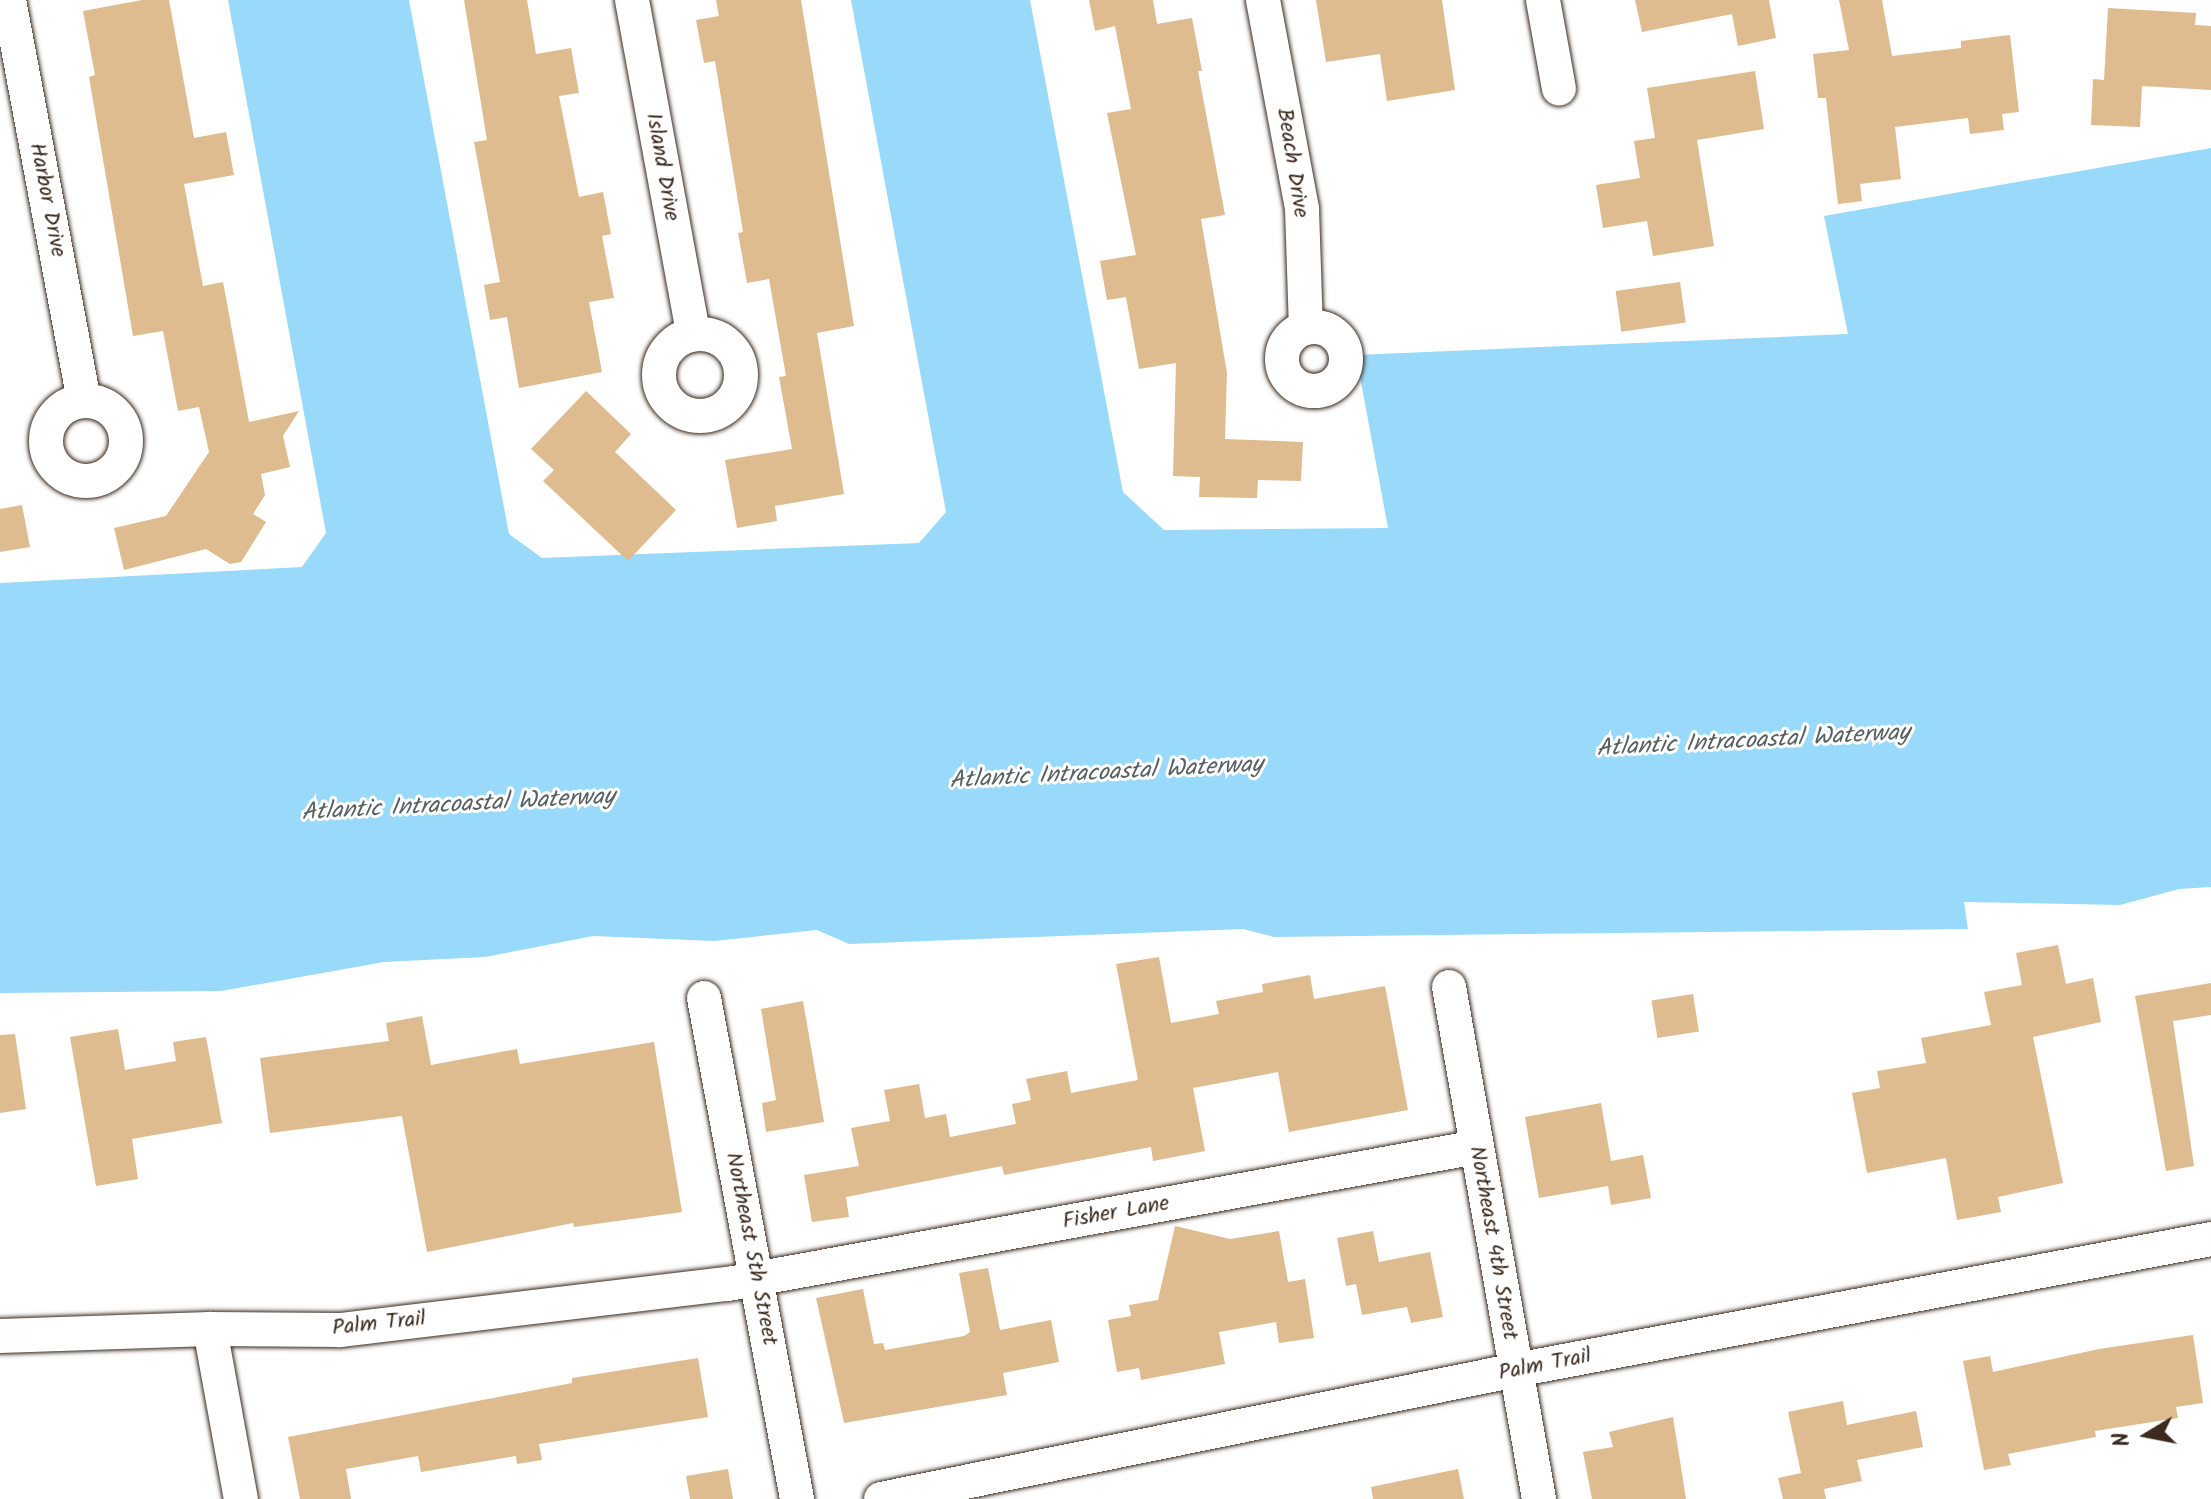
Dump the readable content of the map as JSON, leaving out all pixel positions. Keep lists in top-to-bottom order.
{
  "streets": {
    "street": [
      "Beach Drive",
      "Island Drive",
      "Harbor Drive",
      "Fisher Lane",
      "Northeast 4th Street",
      "Northeast 5th Street",
      "Palm Trail"
    ]
  },
  "crossings": [
    ["Fisher Lane", "Northeast 4th Street"],
    ["Fisher Lane", "Northeast 5th Street"],
    ["Fisher Lane", "Palm Trail"],
    ["Northeast 4th Street", "Palm Trail"],
    ["Northeast 5th Street", "Palm Trail"]
  ],
  "water": ["Atlantic Intracoastal Waterway"],
  "north": "left"
}
